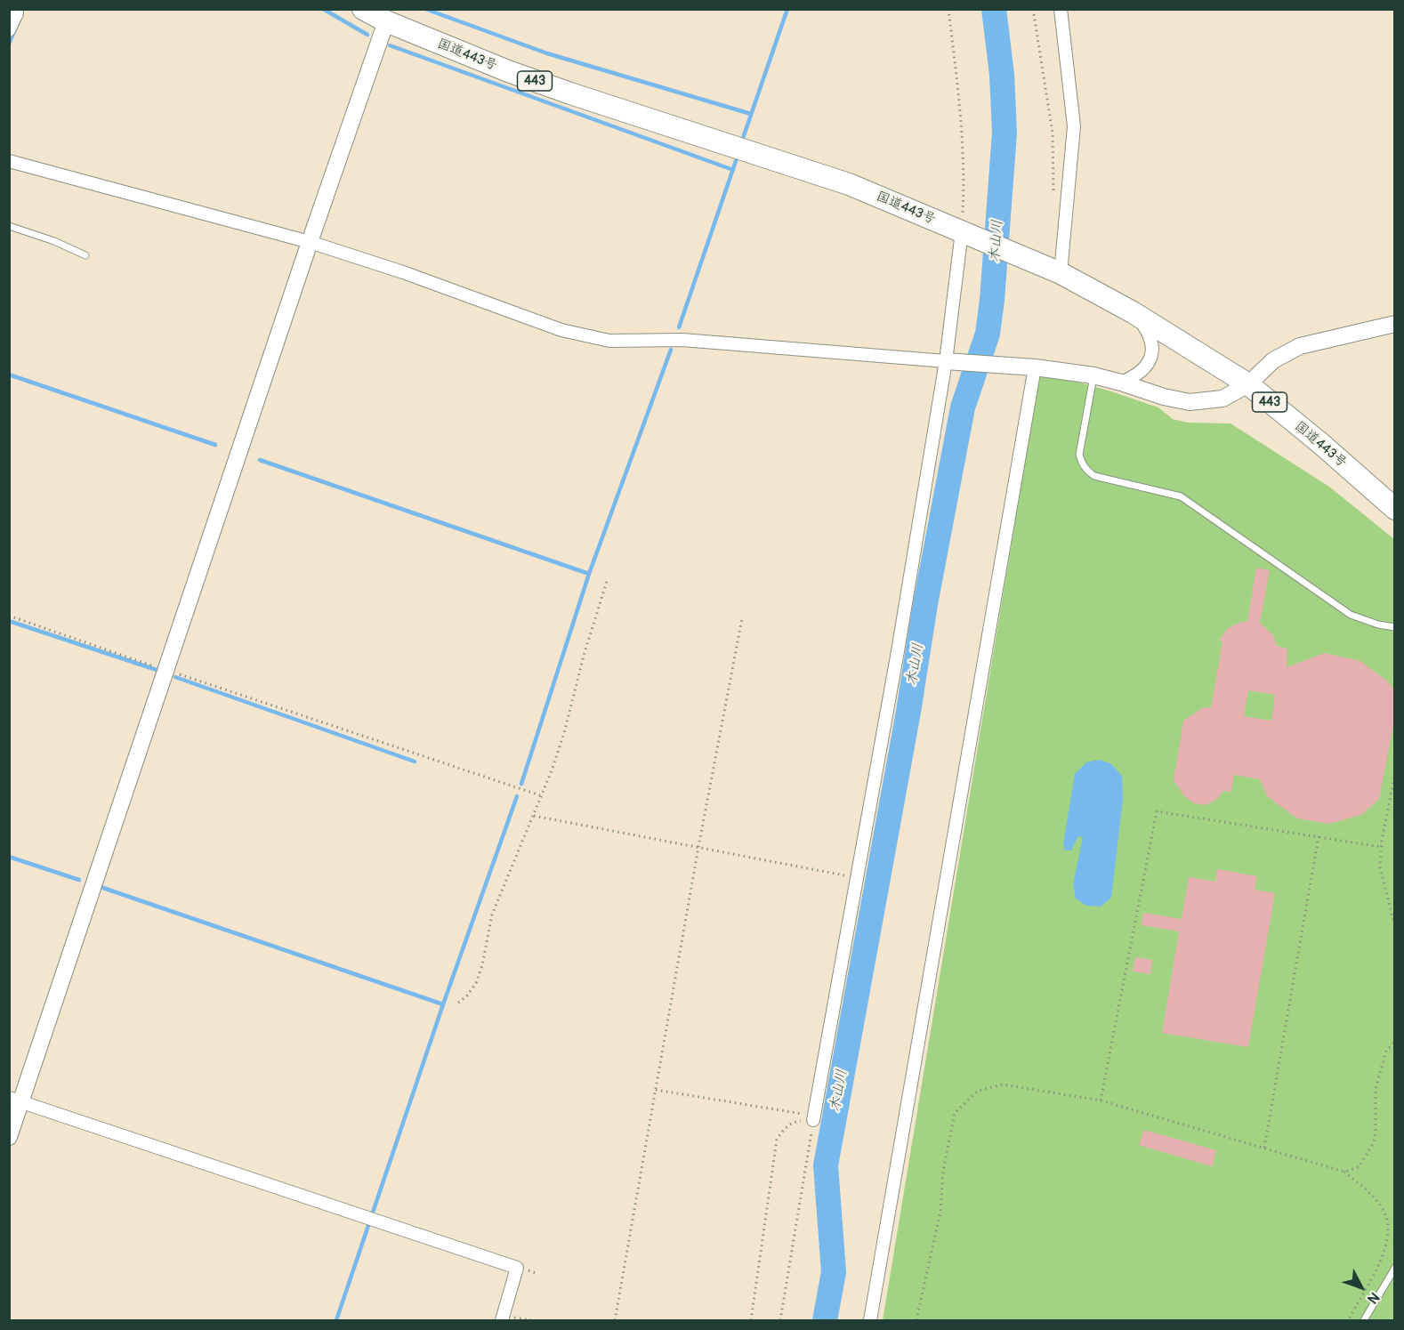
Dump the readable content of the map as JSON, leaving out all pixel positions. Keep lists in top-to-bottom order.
{
  "streets": {
    "highway": ["国道443号", "443"]
  },
  "water": ["木山川"],
  "north": "bottom right"
}
